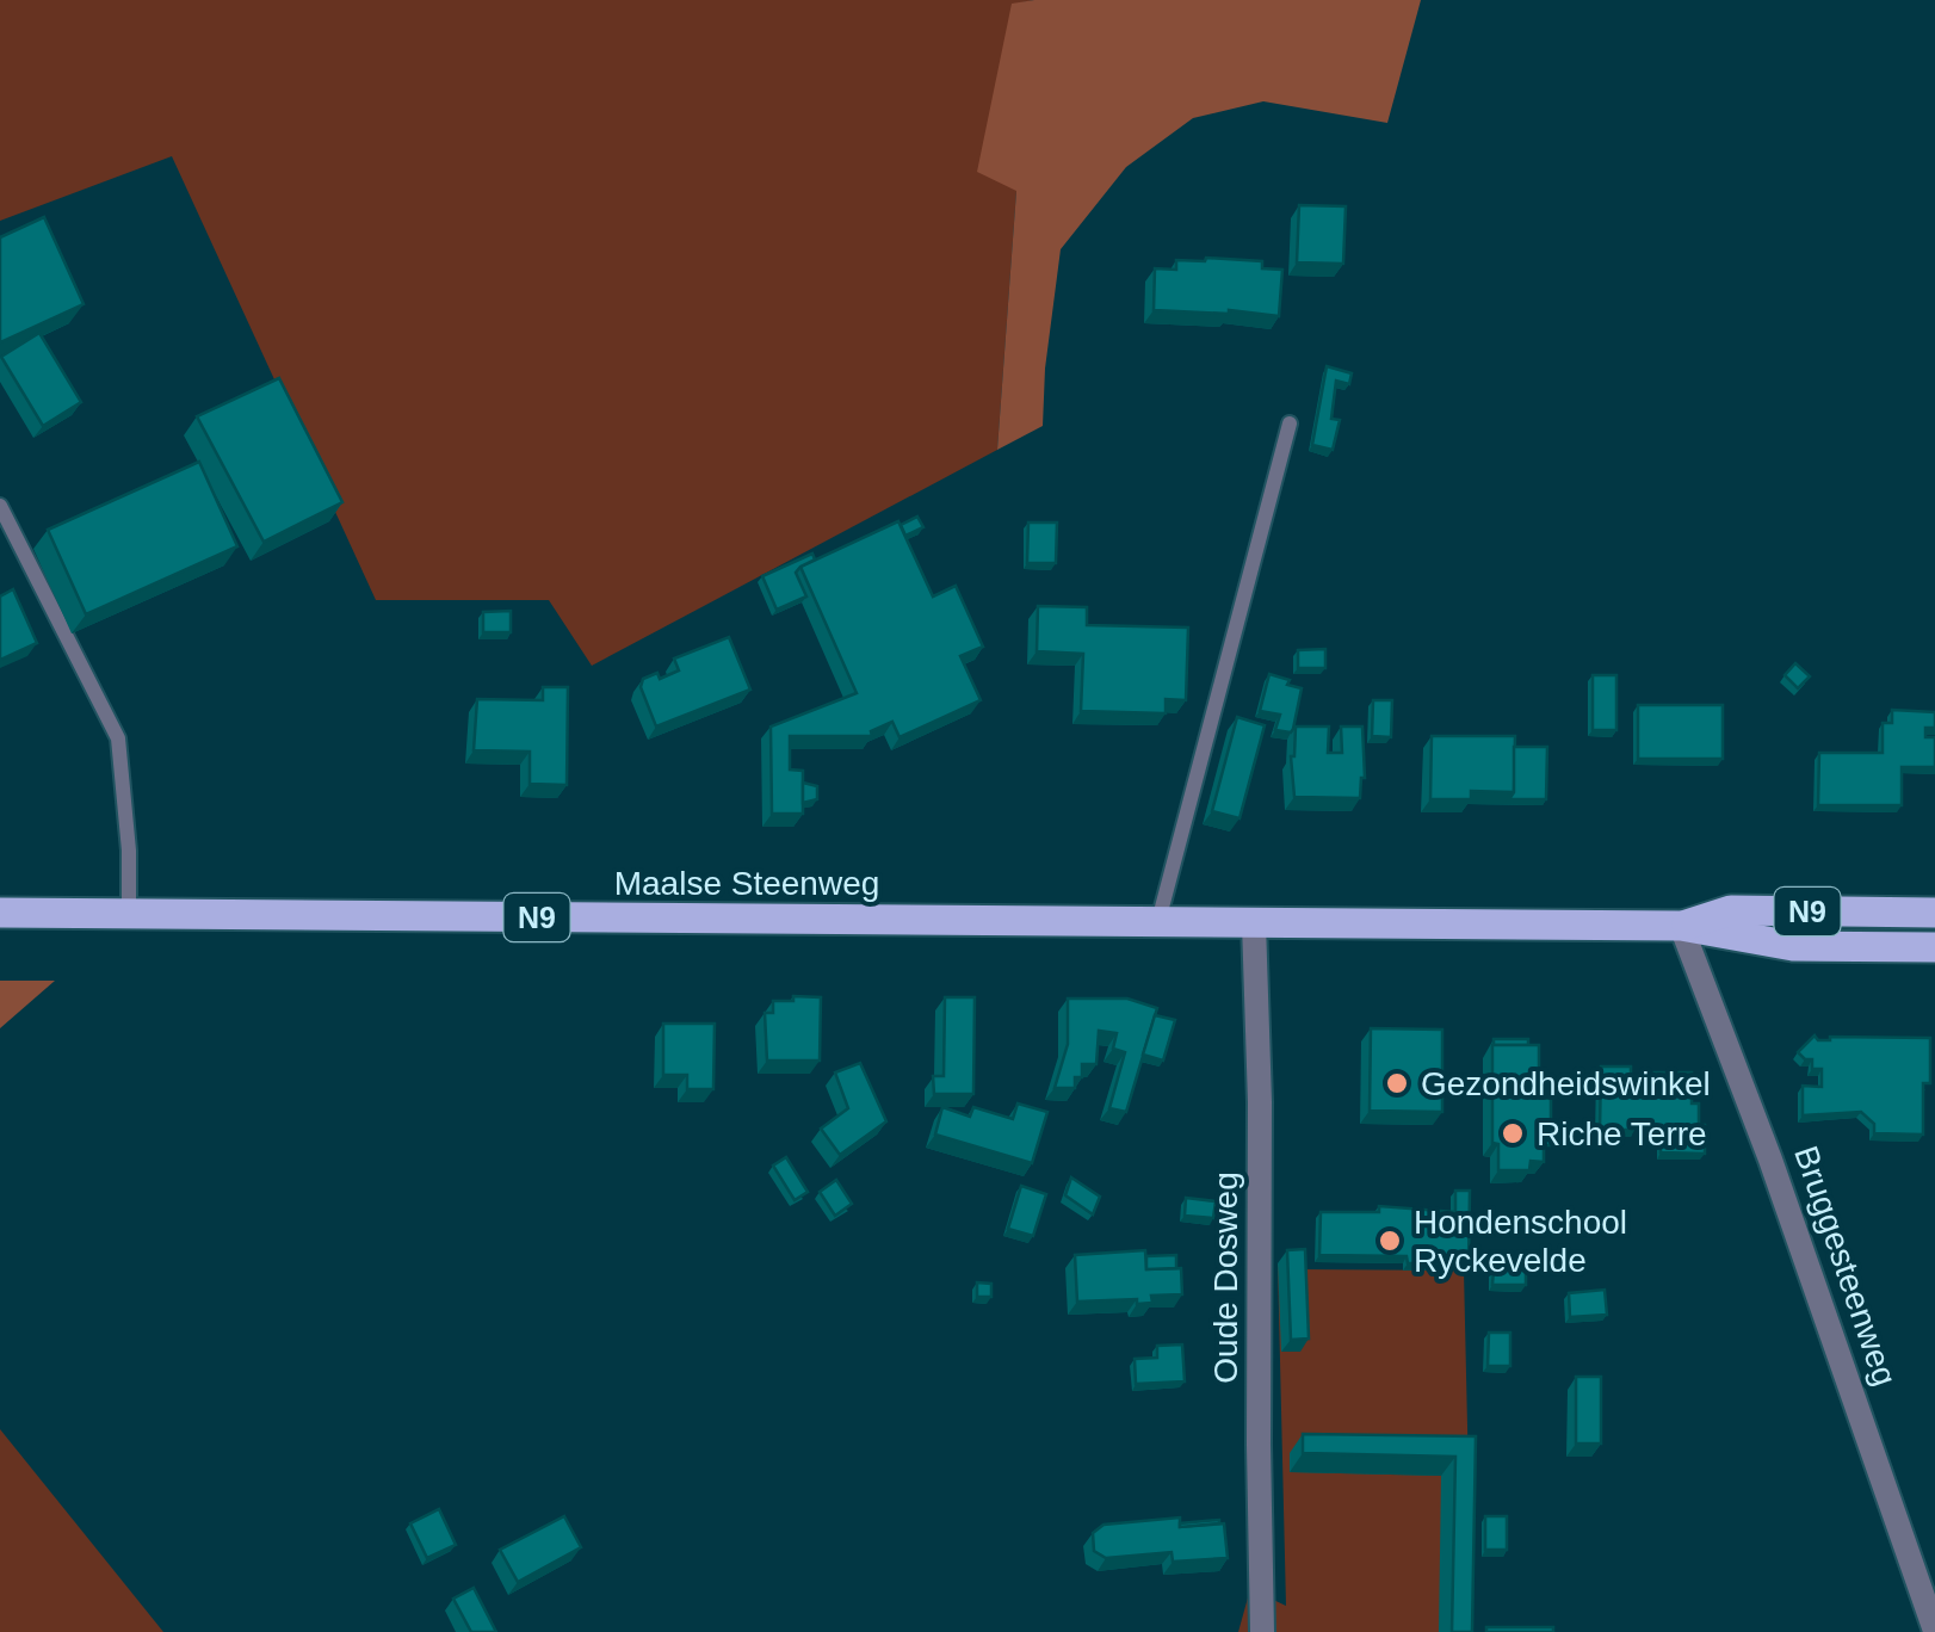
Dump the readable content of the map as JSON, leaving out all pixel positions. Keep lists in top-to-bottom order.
{
  "streets": {
    "main road": ["Maalse Steenweg", "N9"],
    "street": ["Bruggesteenweg", "Oude Dosweg"]
  },
  "crossings": [
    ["Maalse Steenweg", "N9"],
    ["N9", "Bruggesteenweg"],
    ["N9", "Oude Dosweg"]
  ],
  "places": ["Gezondheidswinkel", "Riche Terre", "Hondenschool Ryckevelde"]
}
